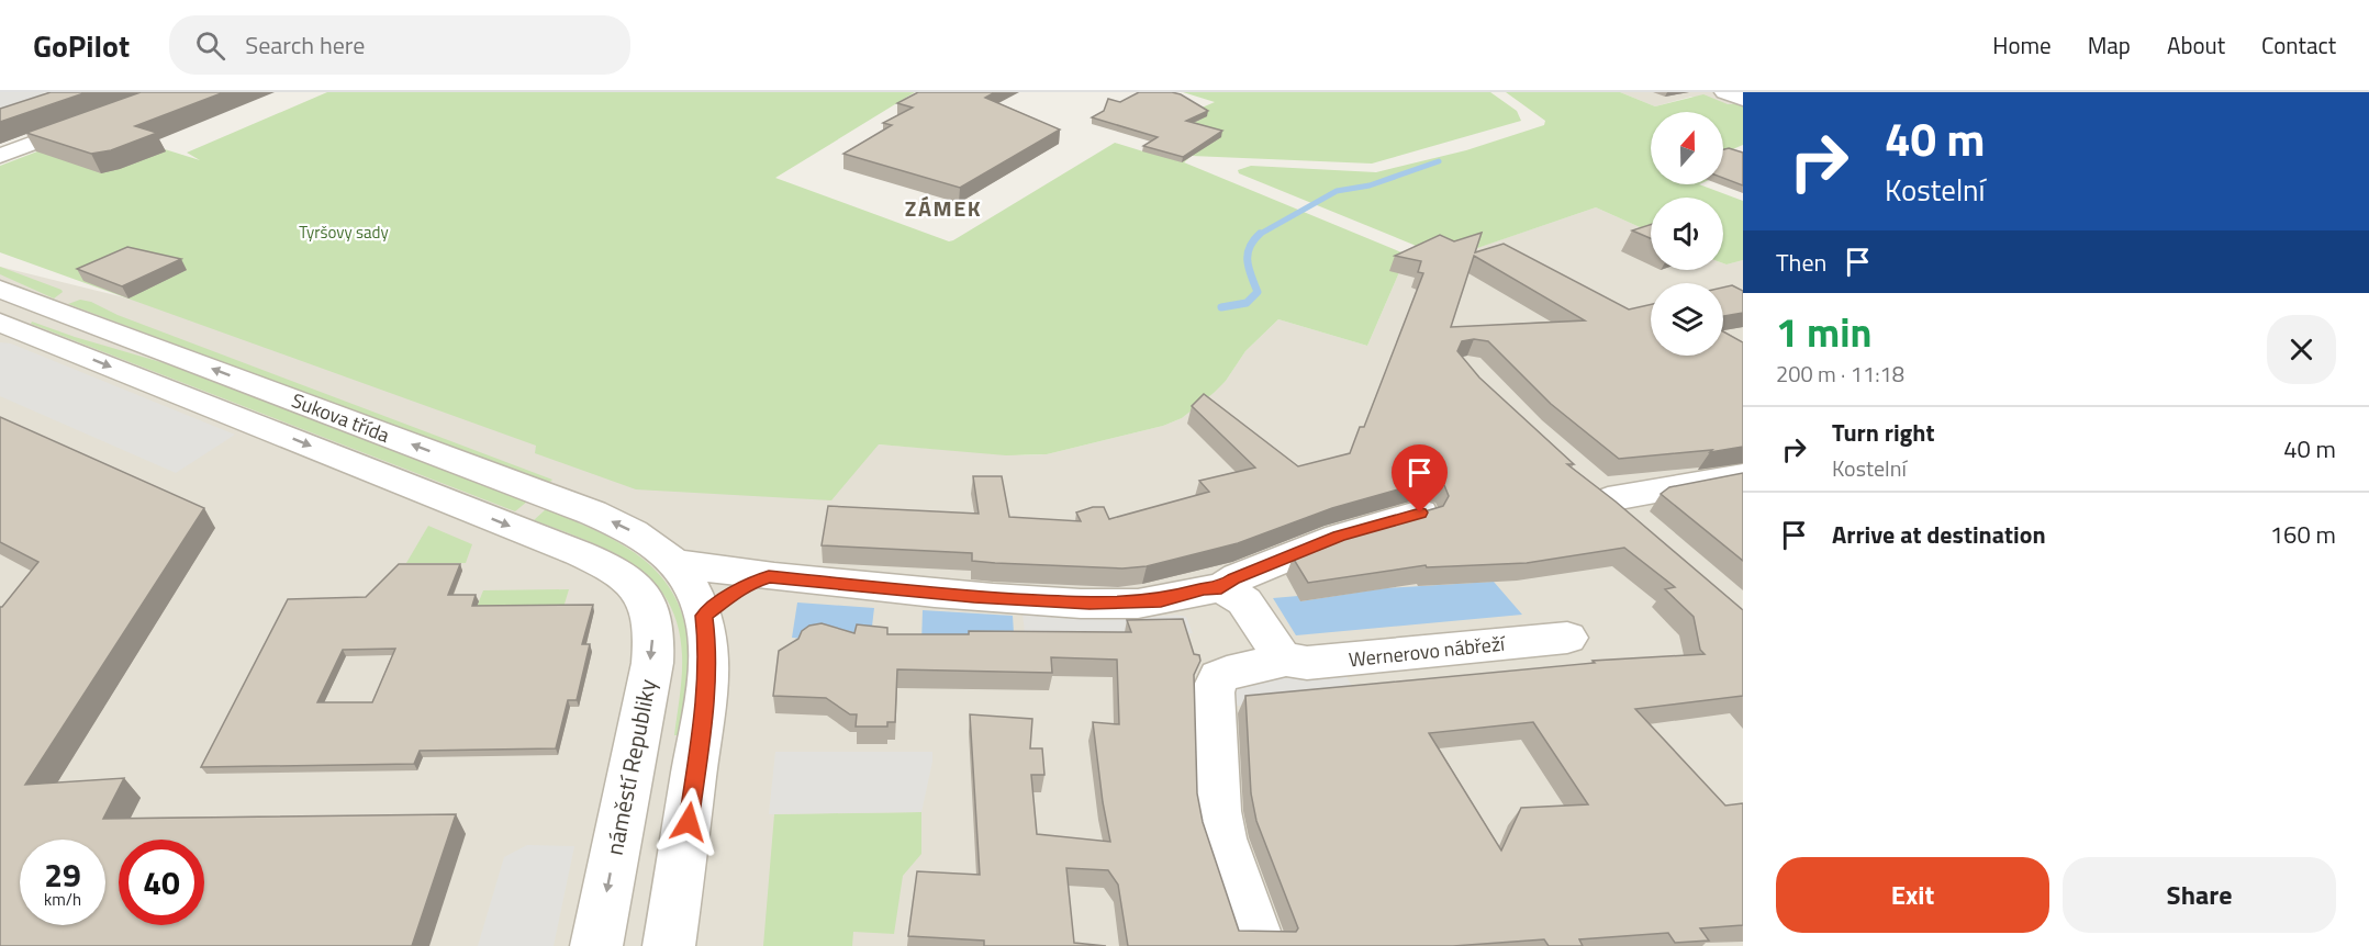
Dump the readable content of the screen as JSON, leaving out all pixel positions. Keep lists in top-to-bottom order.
{
  "streets": {
    "street": ["Sukova třída", "Wernerovo nábřeží", "náměstí Republiky"]
  },
  "crossings": [
    ["Sukova třída", "náměstí Republiky"]
  ],
  "districts": ["ZÁMEK"],
  "parks": ["Tyršovy sady"],
  "north": "top",
  "page": {
    "header": "GoPilot",
    "search": "Search here",
    "nav": [
      "Home",
      "Map",
      "About",
      "Contact"
    ],
    "turn": ["40 m", "Kostelní"],
    "then": "Then",
    "heading": ["1 min", "200 m · 11:18"],
    "list": [
      {
        "name": "Turn right",
        "note": "Kostelní",
        "value": "40 m"
      },
      {
        "name": "Arrive at destination",
        "value": "160 m"
      }
    ],
    "speed": "29 km/h",
    "limit": "40",
    "buttons": ["Exit", "Share"]
  }
}
